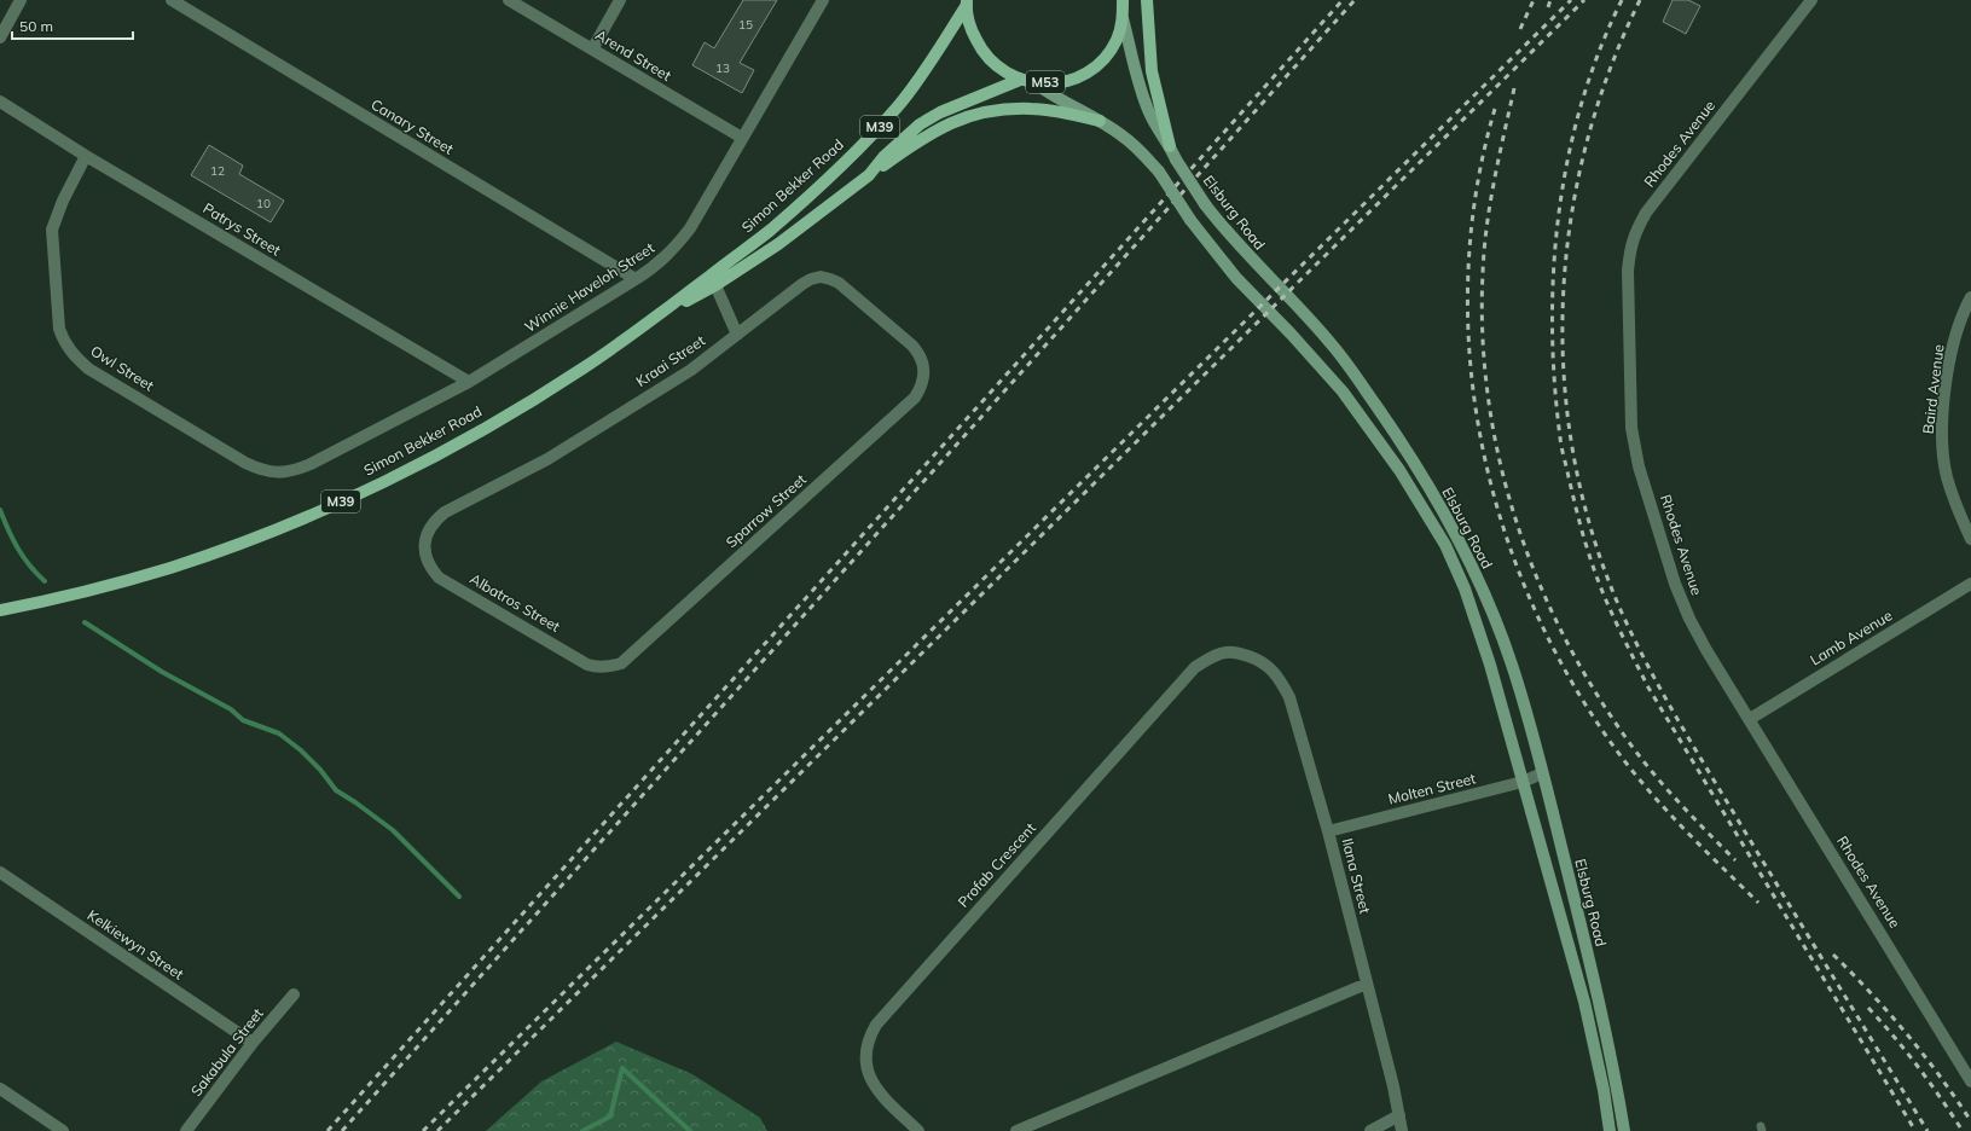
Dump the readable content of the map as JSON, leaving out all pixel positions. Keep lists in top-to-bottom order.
{
  "streets": {
    "main road": [
      "M53",
      "M39",
      "Simon Bekker Road",
      "Elsburg Road"
    ],
    "street": [
      "Arend Street",
      "Canary Street",
      "Rhodes Avenue",
      "Patrys Street",
      "Winnie Haveloh Street",
      "Kraai Street",
      "Owl Street",
      "Baird Avenue",
      "Sparrow Street",
      "Albatros Street",
      "Lamb Avenue",
      "Molten Street",
      "Profab Crescent",
      "Ilana Street",
      "Kelkiewyn Street",
      "Sakabula Street"
    ]
  },
  "crossings": [
    ["Arend Street", "Winnie Haveloh Street"],
    ["M53", "Simon Bekker Road"],
    ["M53", "Elsburg Road"],
    ["Canary Street", "Winnie Haveloh Street"],
    ["Rhodes Avenue", "Lamb Avenue"],
    ["Elsburg Road", "Molten Street"],
    ["Patrys Street", "Winnie Haveloh Street"],
    ["Patrys Street", "Owl Street"],
    ["Winnie Haveloh Street", "Owl Street"],
    ["Kraai Street", "Sparrow Street"],
    ["Kraai Street", "Albatros Street"],
    ["Sparrow Street", "Albatros Street"],
    ["Molten Street", "Ilana Street"],
    ["Profab Crescent", "Ilana Street"],
    ["Kelkiewyn Street", "Sakabula Street"]
  ],
  "house_numbers": [
    "15",
    "13",
    "12",
    "10"
  ],
  "scale_bar": "50 m"
}
